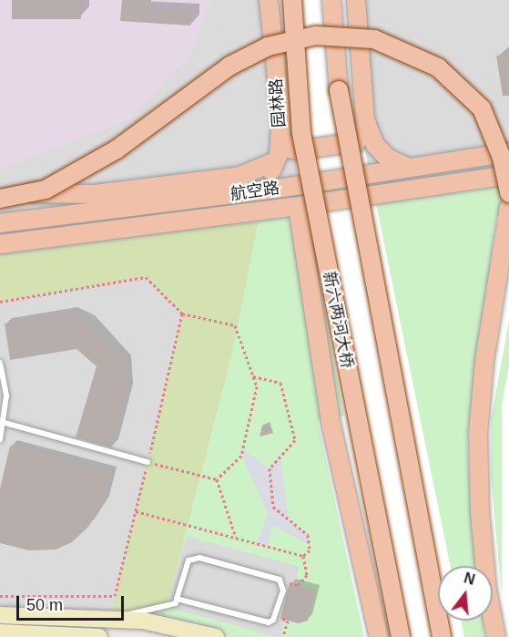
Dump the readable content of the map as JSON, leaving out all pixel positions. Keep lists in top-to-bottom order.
{
  "streets": {
    "main road": ["园林路", "航空路", "新六两河大桥"]
  },
  "crossings": [
    ["园林路", "航空路"]
  ],
  "scale_bar": "50 m",
  "north": "top"
}
